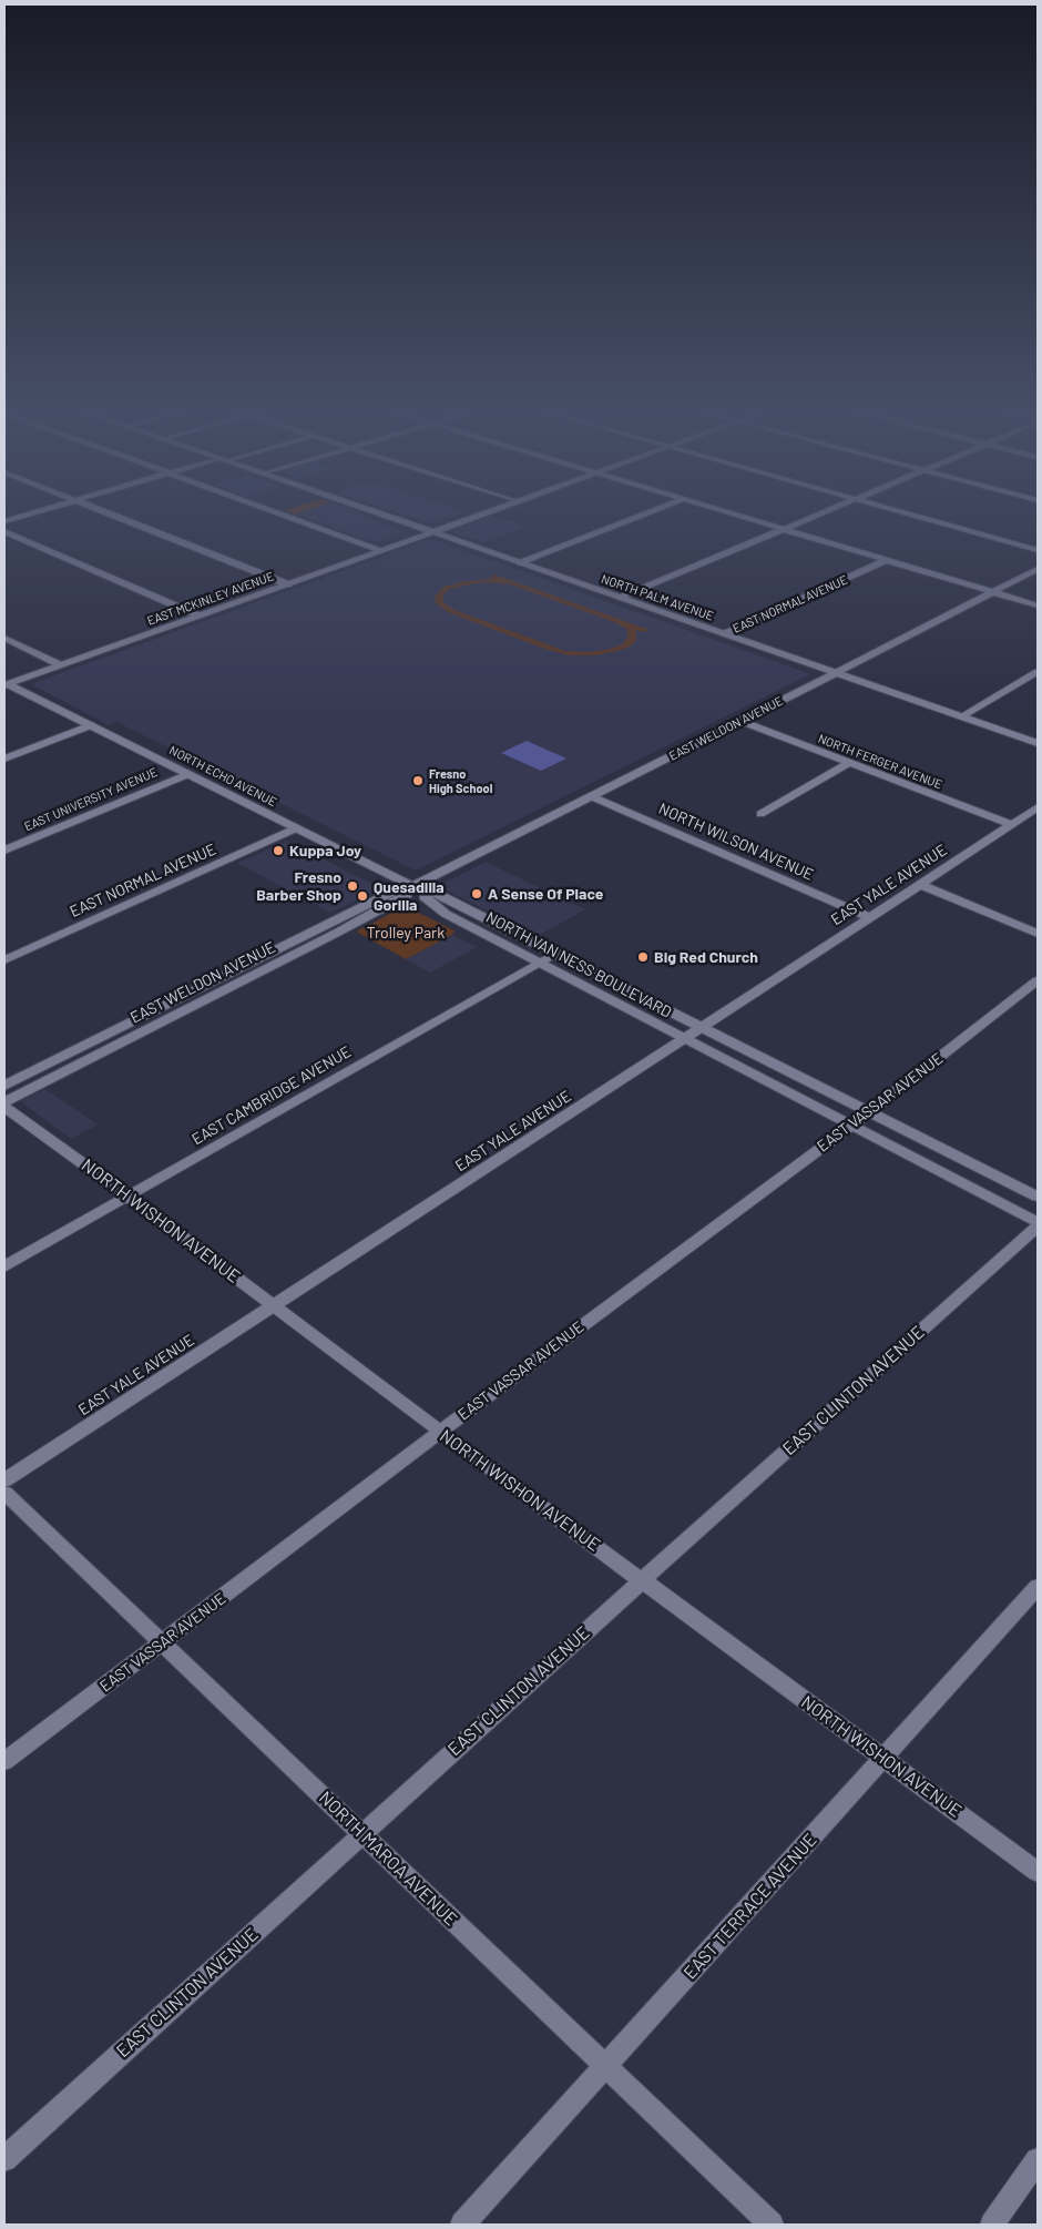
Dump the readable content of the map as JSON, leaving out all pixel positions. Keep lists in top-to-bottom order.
{
  "streets": {
    "street": [
      "NORTH PALM AVENUE",
      "EAST MCKINLEY AVENUE",
      "EAST NORMAL AVENUE",
      "EAST WELDON AVENUE",
      "NORTH FERGER AVENUE",
      "NORTH ECHO AVENUE",
      "EAST UNIVERSITY AVENUE",
      "NORTH WILSON AVENUE",
      "EAST YALE AVENUE",
      "NORTH VAN NESS BOULEVARD",
      "EAST CAMBRIDGE AVENUE",
      "EAST VASSAR AVENUE",
      "NORTH WISHON AVENUE",
      "EAST CLINTON AVENUE",
      "NORTH MAROA AVENUE",
      "EAST TERRACE AVENUE"
    ]
  },
  "crossings": [
    ["NORTH PALM AVENUE", "EAST MCKINLEY AVENUE"],
    ["NORTH PALM AVENUE", "EAST NORMAL AVENUE"],
    ["NORTH PALM AVENUE", "EAST WELDON AVENUE"],
    ["EAST MCKINLEY AVENUE", "NORTH ECHO AVENUE"],
    ["EAST NORMAL AVENUE", "NORTH ECHO AVENUE"],
    ["EAST WELDON AVENUE", "NORTH FERGER AVENUE"],
    ["EAST WELDON AVENUE", "NORTH ECHO AVENUE"],
    ["EAST WELDON AVENUE", "NORTH WILSON AVENUE"],
    ["NORTH FERGER AVENUE", "EAST YALE AVENUE"],
    ["NORTH ECHO AVENUE", "EAST UNIVERSITY AVENUE"],
    ["NORTH ECHO AVENUE", "NORTH VAN NESS BOULEVARD"],
    ["NORTH WILSON AVENUE", "EAST YALE AVENUE"],
    ["EAST YALE AVENUE", "NORTH VAN NESS BOULEVARD"],
    ["EAST YALE AVENUE", "NORTH WISHON AVENUE"],
    ["NORTH VAN NESS BOULEVARD", "EAST CAMBRIDGE AVENUE"],
    ["NORTH VAN NESS BOULEVARD", "EAST VASSAR AVENUE"],
    ["EAST CAMBRIDGE AVENUE", "NORTH WISHON AVENUE"],
    ["EAST VASSAR AVENUE", "NORTH WISHON AVENUE"],
    ["EAST VASSAR AVENUE", "NORTH MAROA AVENUE"],
    ["NORTH WISHON AVENUE", "EAST CLINTON AVENUE"],
    ["NORTH WISHON AVENUE", "EAST TERRACE AVENUE"],
    ["EAST CLINTON AVENUE", "NORTH MAROA AVENUE"],
    ["NORTH MAROA AVENUE", "EAST TERRACE AVENUE"]
  ],
  "parks": ["Trolley Park"],
  "places": [
    "Fresno High School",
    "Kuppa Joy",
    "Fresno Barber Shop",
    "A Sense Of Place",
    "Quesadilla Gorilla",
    "Big Red Church"
  ]
}
